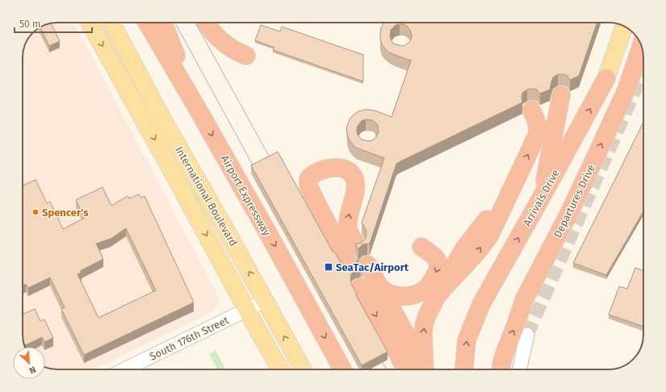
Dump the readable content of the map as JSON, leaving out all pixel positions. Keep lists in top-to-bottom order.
{
  "streets": {
    "highway": ["Airport Expressway", "Arrivals Drive", "Departures Drive"],
    "main road": ["International Boulevard"],
    "street": ["South 176th Street"]
  },
  "crossings": [
    ["International Boulevard", "South 176th Street"]
  ],
  "one_way": ["Arrivals Drive"],
  "places": {
    "other": ["Spencer's"],
    "transit": ["SeaTac/Airport"]
  },
  "scale_bar": "50 m",
  "north": "bottom right"
}
